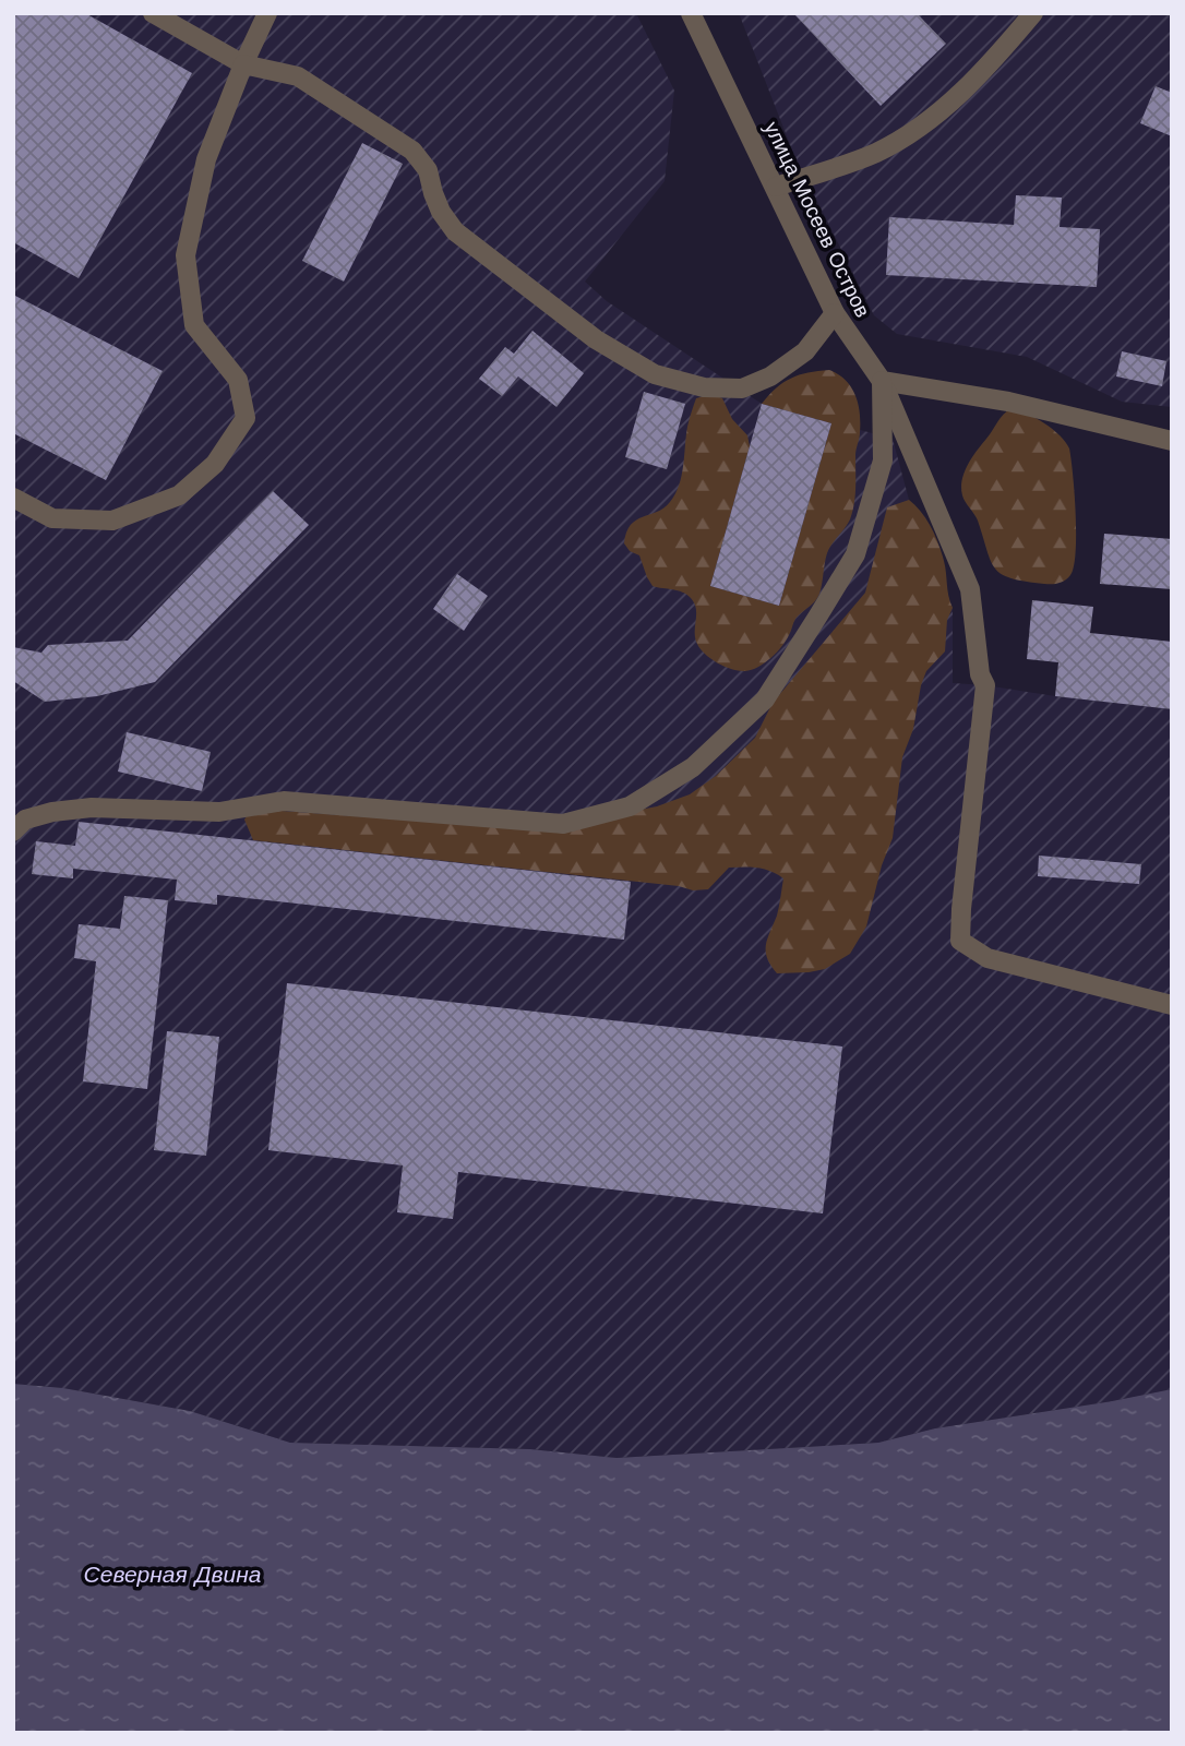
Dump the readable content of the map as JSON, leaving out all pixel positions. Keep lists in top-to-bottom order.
{
  "streets": {
    "street": ["улица Мосеев Остров"]
  },
  "water": ["Северная Двина"]
}
